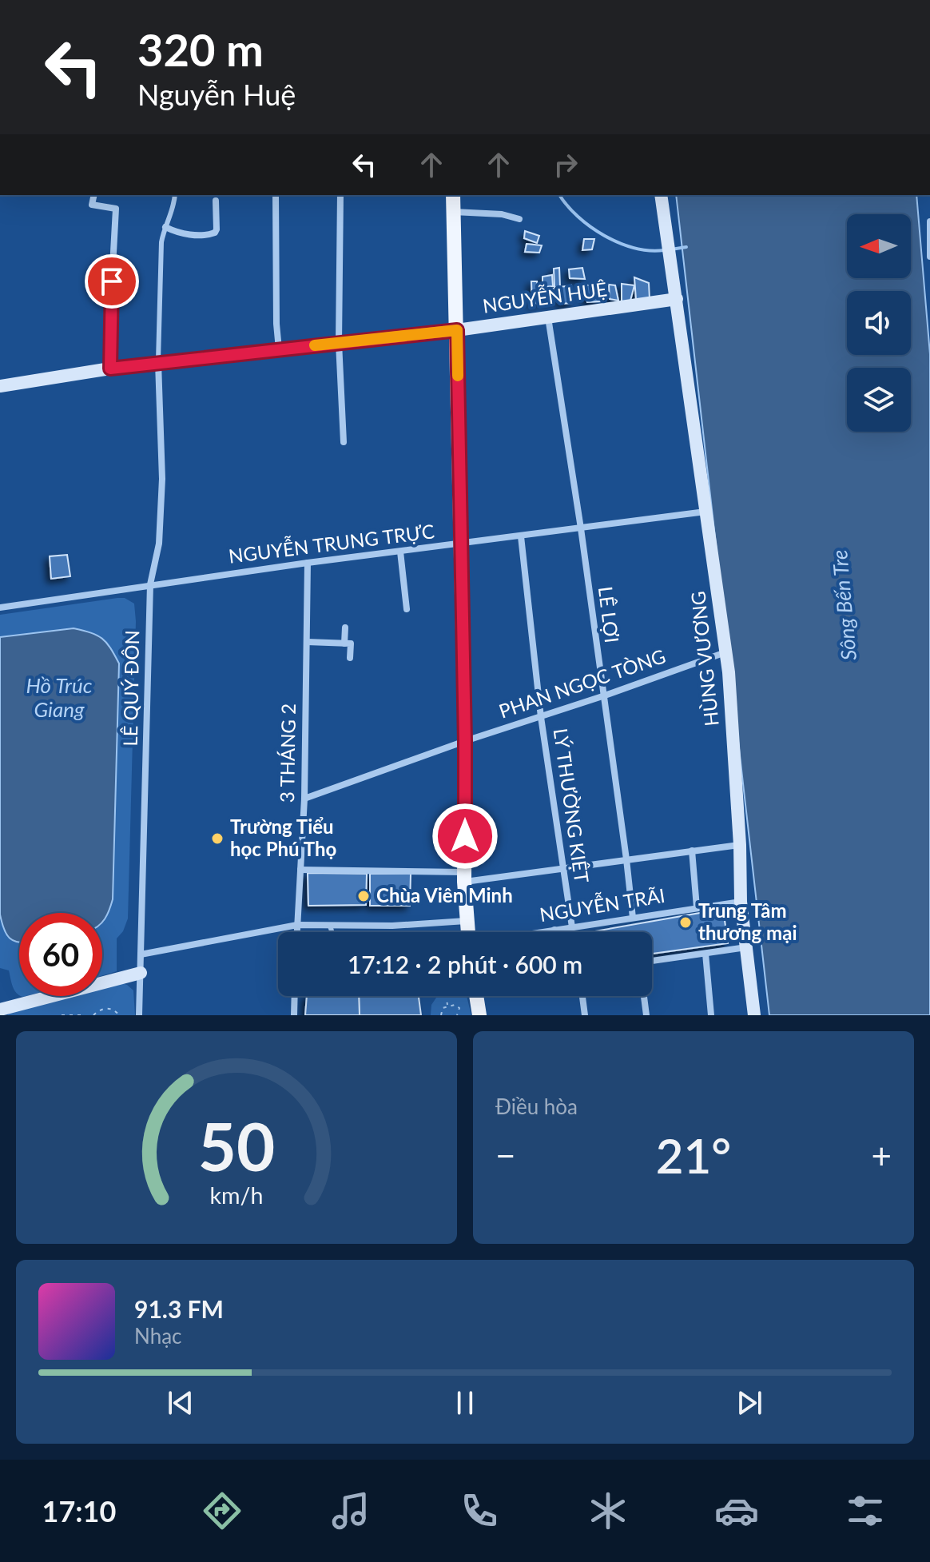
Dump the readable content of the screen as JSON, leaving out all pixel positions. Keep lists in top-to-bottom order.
{
  "streets": {
    "street": [
      "NGUYỄN HUỆ",
      "NGUYỄN TRUNG TRỰC",
      "LÊ LỢI",
      "HÙNG VƯƠNG",
      "PHAN NGỌC TÒNG",
      "LÊ QUÝ ĐÔN",
      "3 THÁNG 2",
      "LÝ THƯỜNG KIỆT",
      "NGUYỄN TRÃI"
    ]
  },
  "crossings": [
    ["NGUYỄN HUỆ", "LÊ LỢI"],
    ["NGUYỄN HUỆ", "HÙNG VƯƠNG"],
    ["NGUYỄN HUỆ", "LÊ QUÝ ĐÔN"],
    ["NGUYỄN TRUNG TRỰC", "LÊ LỢI"],
    ["NGUYỄN TRUNG TRỰC", "HÙNG VƯƠNG"],
    ["NGUYỄN TRUNG TRỰC", "LÊ QUÝ ĐÔN"],
    ["NGUYỄN TRUNG TRỰC", "3 THÁNG 2"],
    ["NGUYỄN TRUNG TRỰC", "LÝ THƯỜNG KIỆT"],
    ["LÊ LỢI", "PHAN NGỌC TÒNG"],
    ["LÊ LỢI", "NGUYỄN TRÃI"],
    ["HÙNG VƯƠNG", "PHAN NGỌC TÒNG"],
    ["HÙNG VƯƠNG", "NGUYỄN TRÃI"],
    ["PHAN NGỌC TÒNG", "3 THÁNG 2"],
    ["PHAN NGỌC TÒNG", "LÝ THƯỜNG KIỆT"],
    ["LÝ THƯỜNG KIỆT", "NGUYỄN TRÃI"]
  ],
  "water": ["Sông Bến Tre", "Hồ Trúc Giang"],
  "places": ["Trường Tiểu học Phú Thọ", "Chùa Viên Minh", "Trung Tâm thương mại"],
  "north": "left",
  "page": {
    "turn": ["320 m", "Nguyễn Huệ"],
    "limit": "60",
    "trip": "17:12 · 2 phút · 600 m",
    "tile": "Điều hòa",
    "heat": ["−", "21°", "+"],
    "song": ["91.3 FM", "Nhạc"],
    "tabs": "17:10",
    "gauge": ["50", "km/h"]
  }
}
